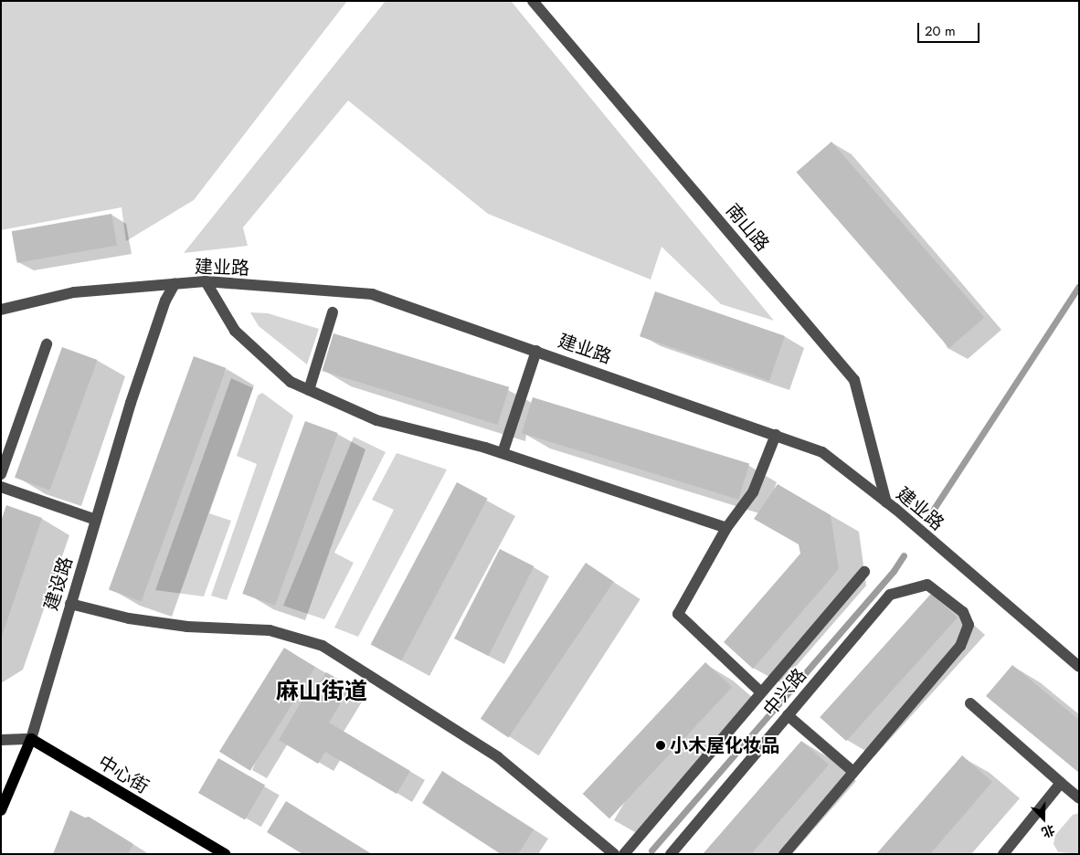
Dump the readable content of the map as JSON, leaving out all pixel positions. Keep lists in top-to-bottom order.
{
  "streets": {
    "main road": ["建设路", "中心街"],
    "street": ["南山路", "建业路", "中兴路"]
  },
  "crossings": [
    ["南山路", "建业路"],
    ["建业路", "建设路"],
    ["建设路", "中心街"]
  ],
  "districts": ["麻山街道"],
  "places": ["小木屋化妆品"],
  "scale_bar": "20 m",
  "north": "bottom"
}
